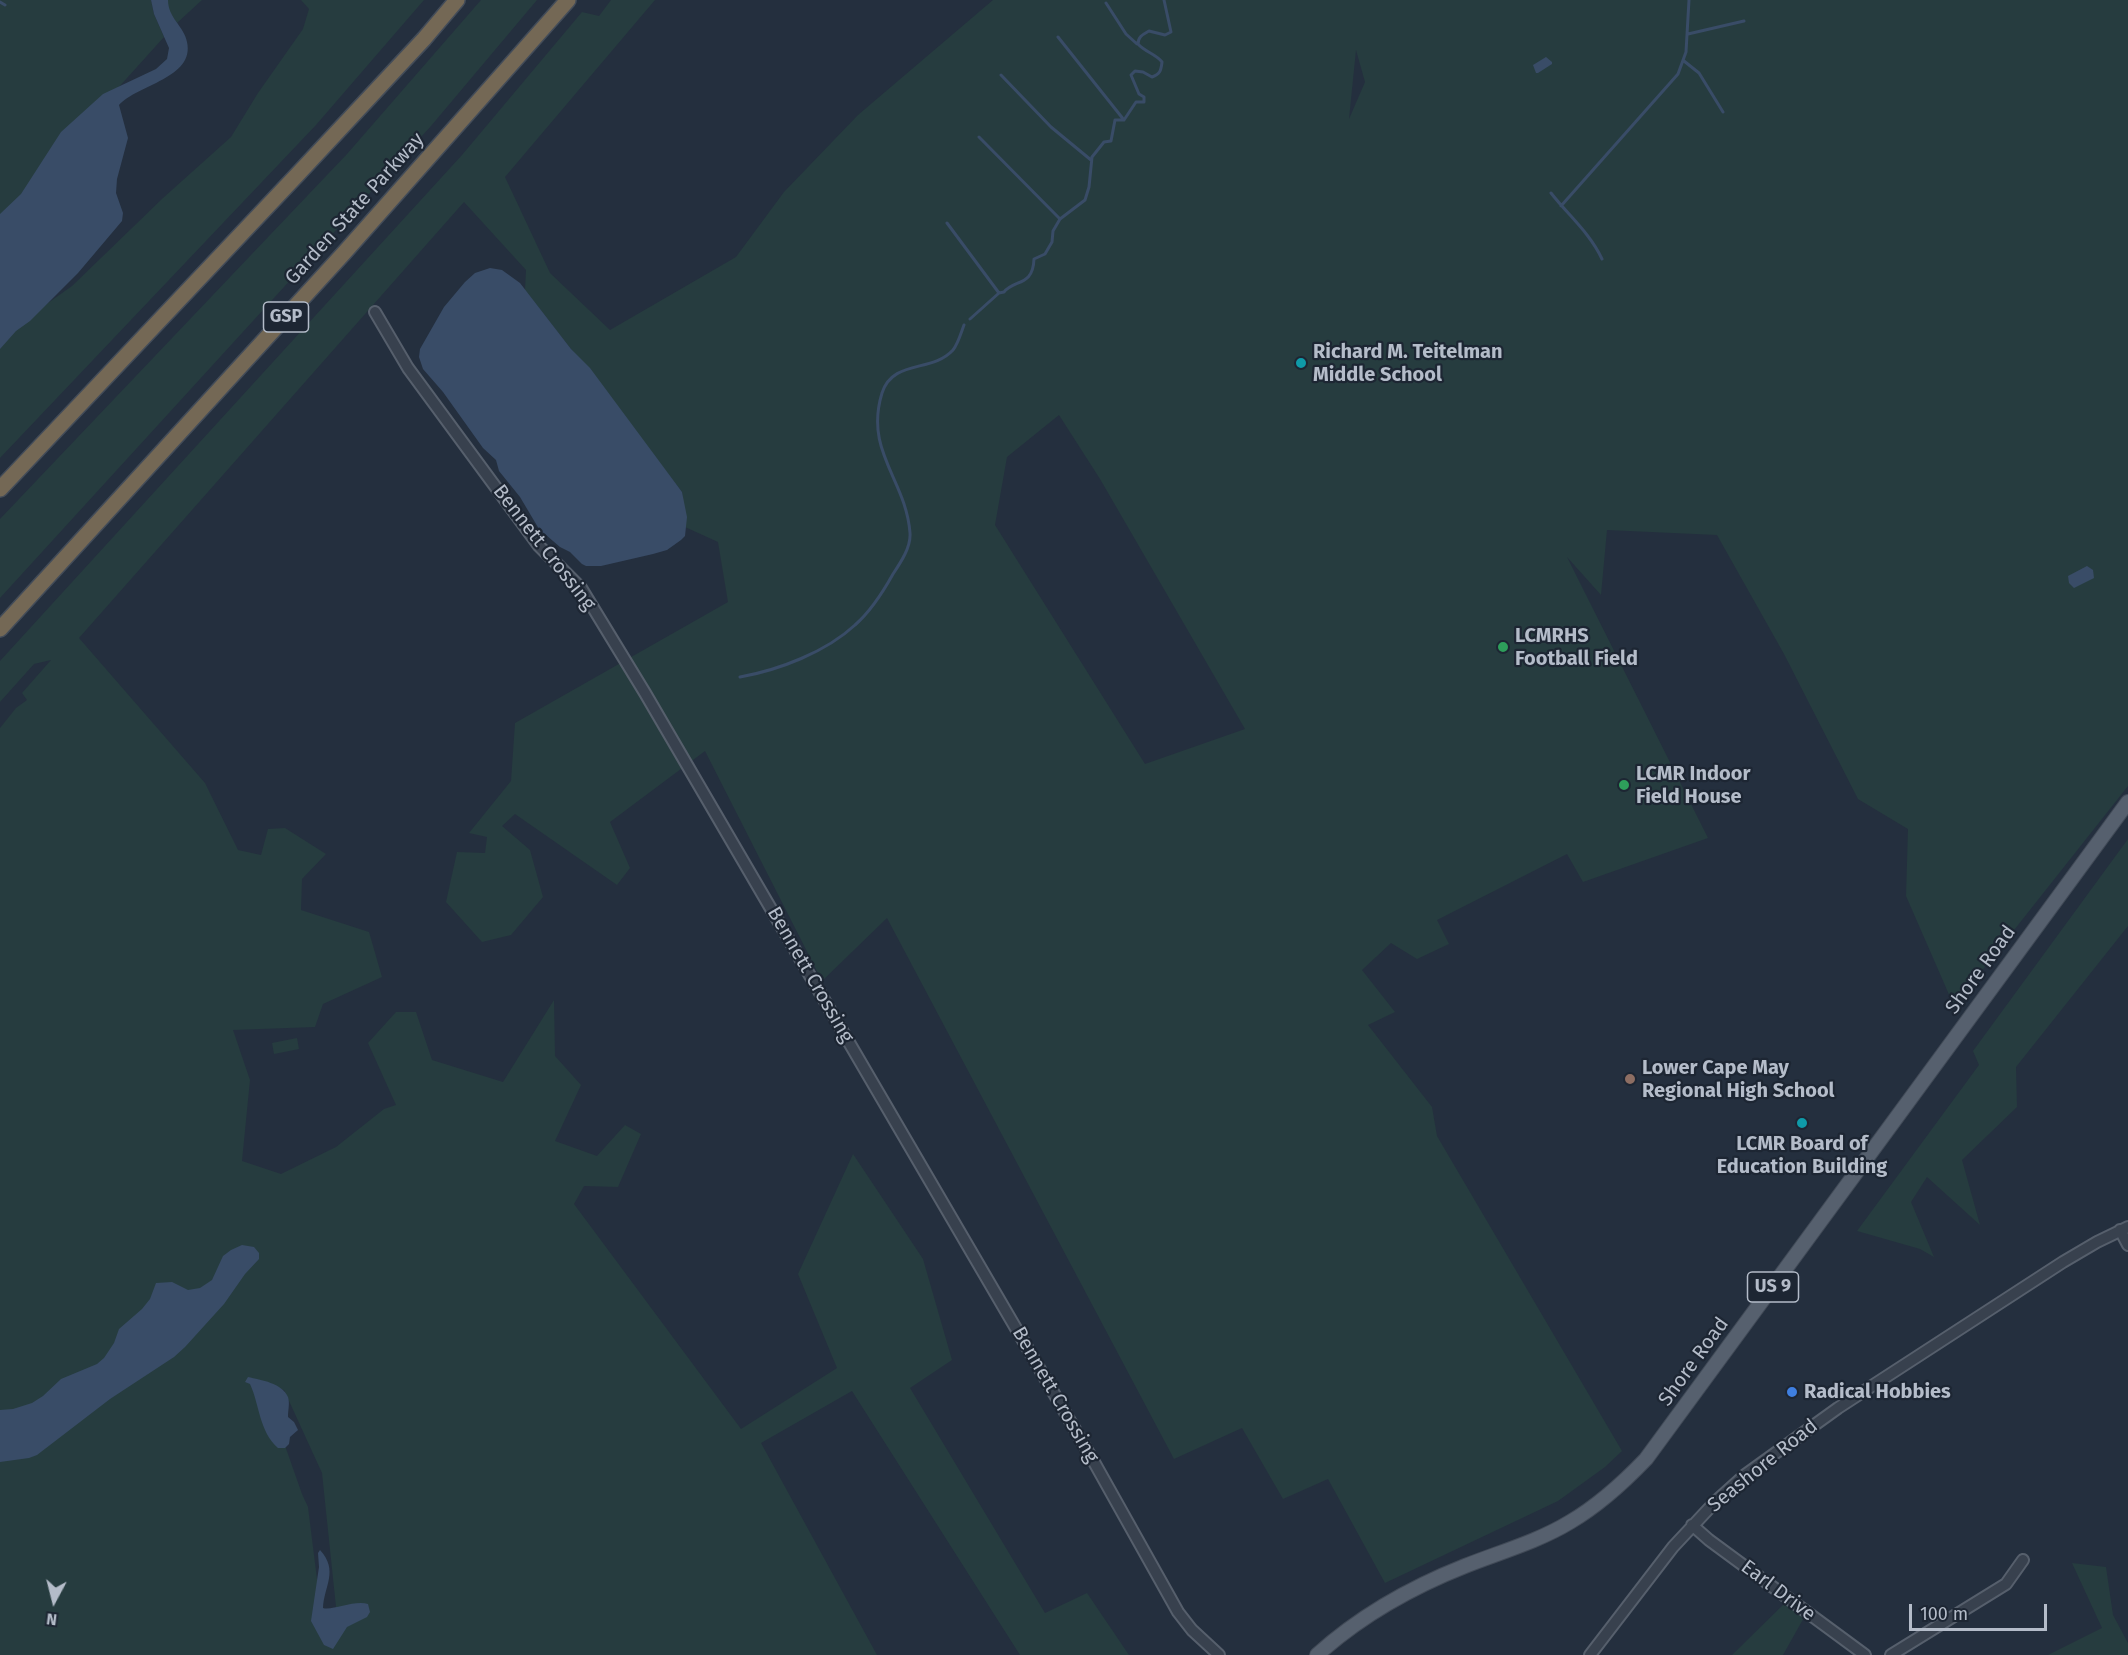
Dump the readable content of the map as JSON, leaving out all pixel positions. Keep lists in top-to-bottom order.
{
  "streets": {
    "highway": ["Garden State Parkway", "GSP"],
    "main road": ["Shore Road", "US 9"],
    "street": ["Bennett Crossing", "Seashore Road", "Earl Drive"]
  },
  "crossings": [
    ["Seashore Road", "Earl Drive"]
  ],
  "places": [
    "Richard M. Teitelman Middle School",
    "LCMRHS Football Field",
    "LCMR Indoor Field House",
    "Lower Cape May Regional High School",
    "LCMR Board of Education Building",
    "Radical Hobbies"
  ],
  "scale_bar": "100 m",
  "north": "bottom"
}
